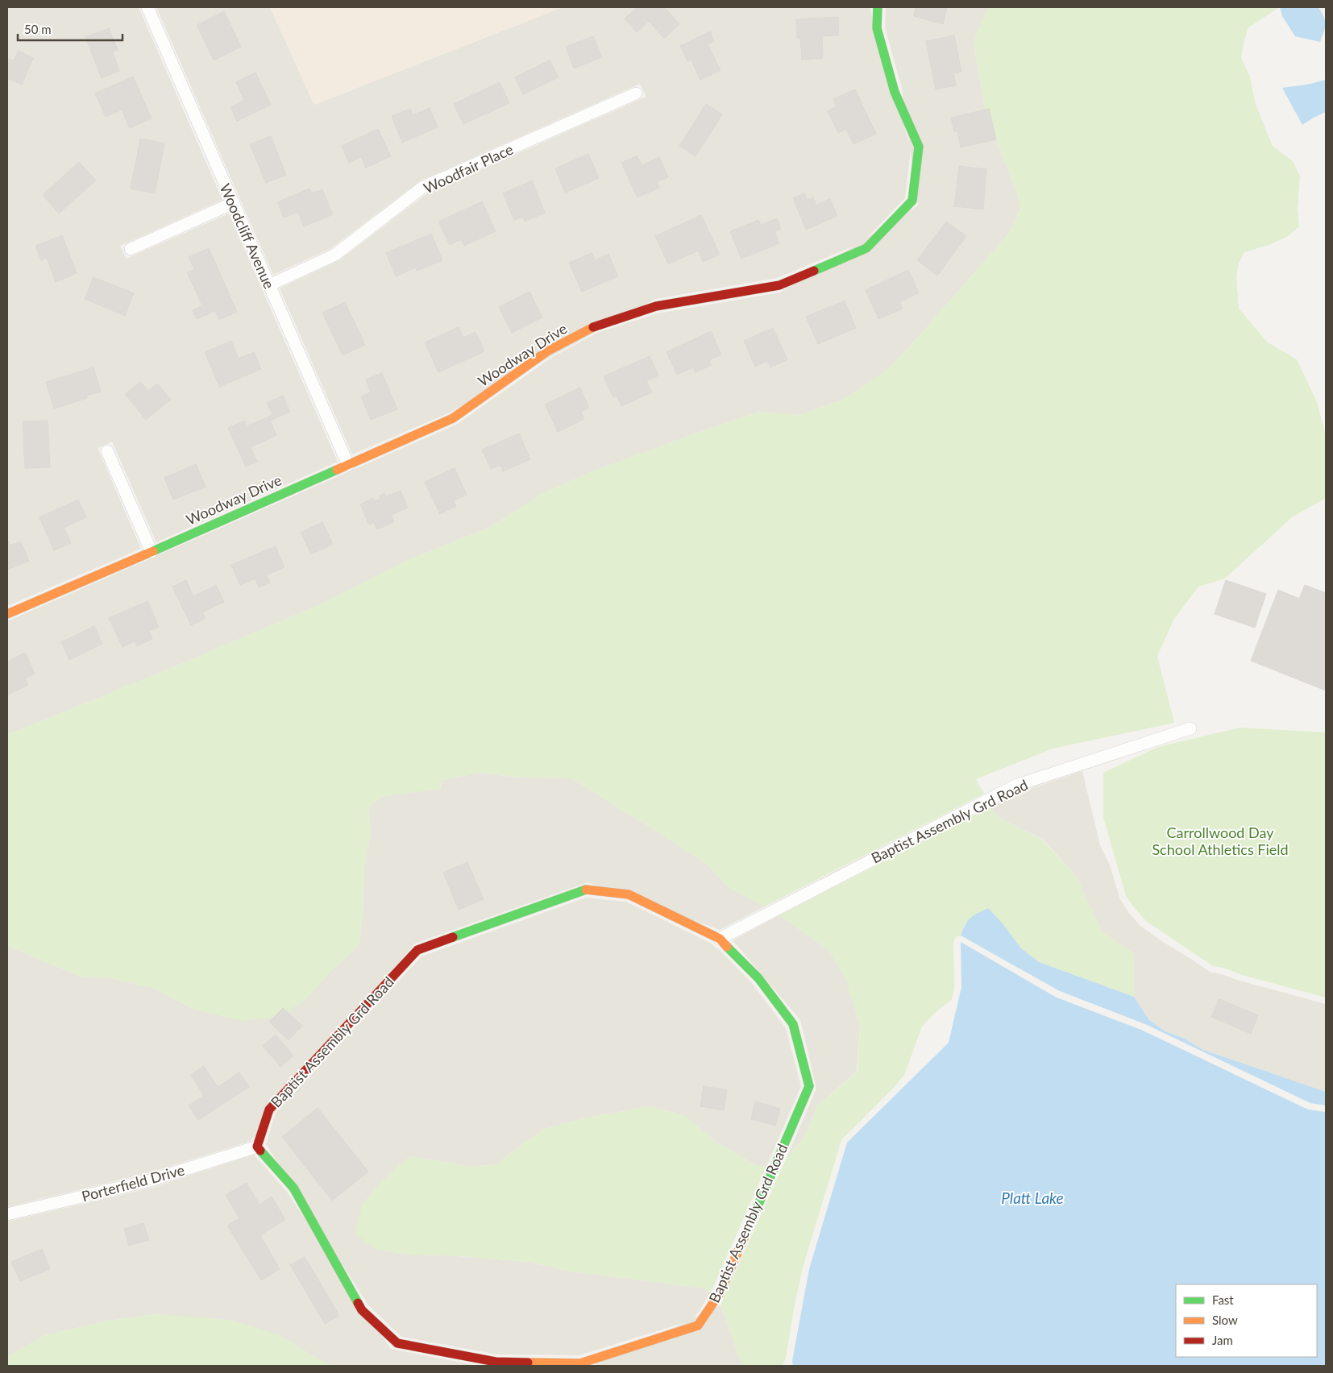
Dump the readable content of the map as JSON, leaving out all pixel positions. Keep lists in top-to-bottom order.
{
  "streets": {
    "street": [
      "Woodfair Place",
      "Woodcliff Avenue",
      "Woodway Drive",
      "Baptist Assembly Grd Road",
      "Porterfield Drive"
    ]
  },
  "crossings": [
    ["Woodfair Place", "Woodcliff Avenue"],
    ["Woodcliff Avenue", "Woodway Drive"],
    ["Baptist Assembly Grd Road", "Porterfield Drive"]
  ],
  "water": ["Platt Lake"],
  "parks": ["Carrollwood Day School Athletics Field"],
  "legend": ["Fast", "Slow", "Jam"],
  "scale_bar": "50 m"
}
